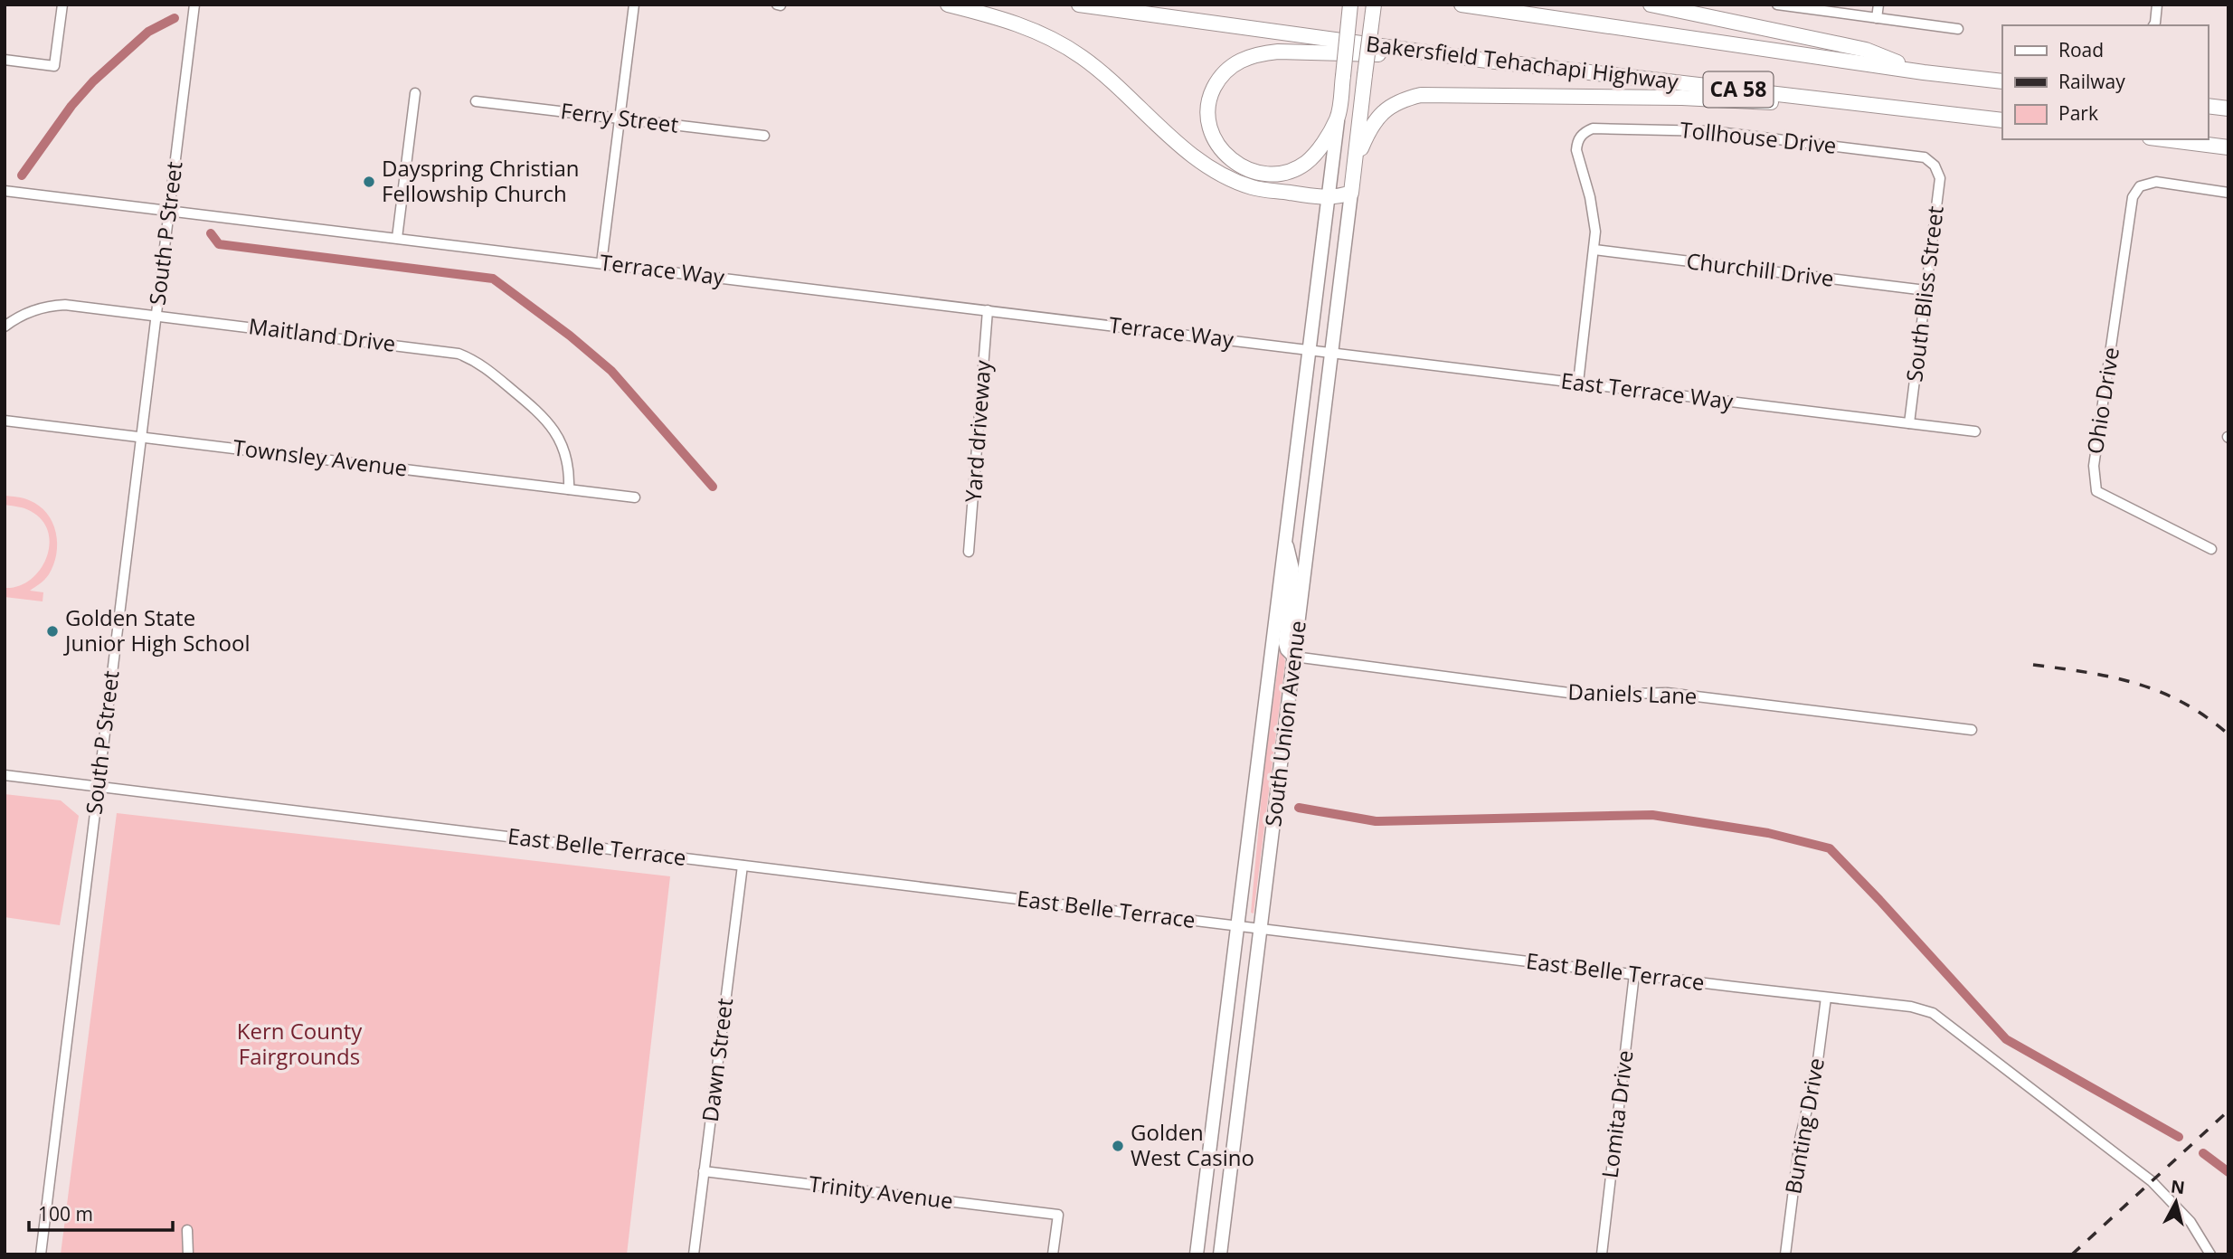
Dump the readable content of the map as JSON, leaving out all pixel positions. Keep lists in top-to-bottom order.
{
  "streets": {
    "highway": ["Bakersfield Tehachapi Highway", "CA 58"],
    "main road": ["South Union Avenue"],
    "street": [
      "Ferry Street",
      "Tollhouse Drive",
      "South P Street",
      "Terrace Way",
      "Churchill Drive",
      "South Bliss Street",
      "Maitland Drive",
      "East Terrace Way",
      "Ohio Drive",
      "Yard driveway",
      "Townsley Avenue",
      "Daniels Lane",
      "East Belle Terrace",
      "Dawn Street",
      "Lomita Drive",
      "Bunting Drive",
      "Trinity Avenue"
    ]
  },
  "crossings": [
    ["Tollhouse Drive", "Churchill Drive"],
    ["Tollhouse Drive", "South Bliss Street"],
    ["South P Street", "Terrace Way"],
    ["South P Street", "Maitland Drive"],
    ["South P Street", "Townsley Avenue"],
    ["South P Street", "East Belle Terrace"],
    ["Terrace Way", "East Terrace Way"],
    ["Terrace Way", "Yard driveway"],
    ["Terrace Way", "South Union Avenue"],
    ["Churchill Drive", "South Bliss Street"],
    ["South Bliss Street", "East Terrace Way"],
    ["Maitland Drive", "Townsley Avenue"],
    ["East Terrace Way", "South Union Avenue"],
    ["Daniels Lane", "South Union Avenue"],
    ["South Union Avenue", "East Belle Terrace"],
    ["East Belle Terrace", "Dawn Street"],
    ["East Belle Terrace", "Lomita Drive"],
    ["East Belle Terrace", "Bunting Drive"],
    ["Dawn Street", "Trinity Avenue"]
  ],
  "parks": ["Kern County Fairgrounds"],
  "places": ["Dayspring Christian Fellowship Church", "Golden State Junior High School", "Golden West Casino"],
  "legend": ["Road", "Railway", "Park"],
  "scale_bar": "100 m",
  "north": "top"
}
